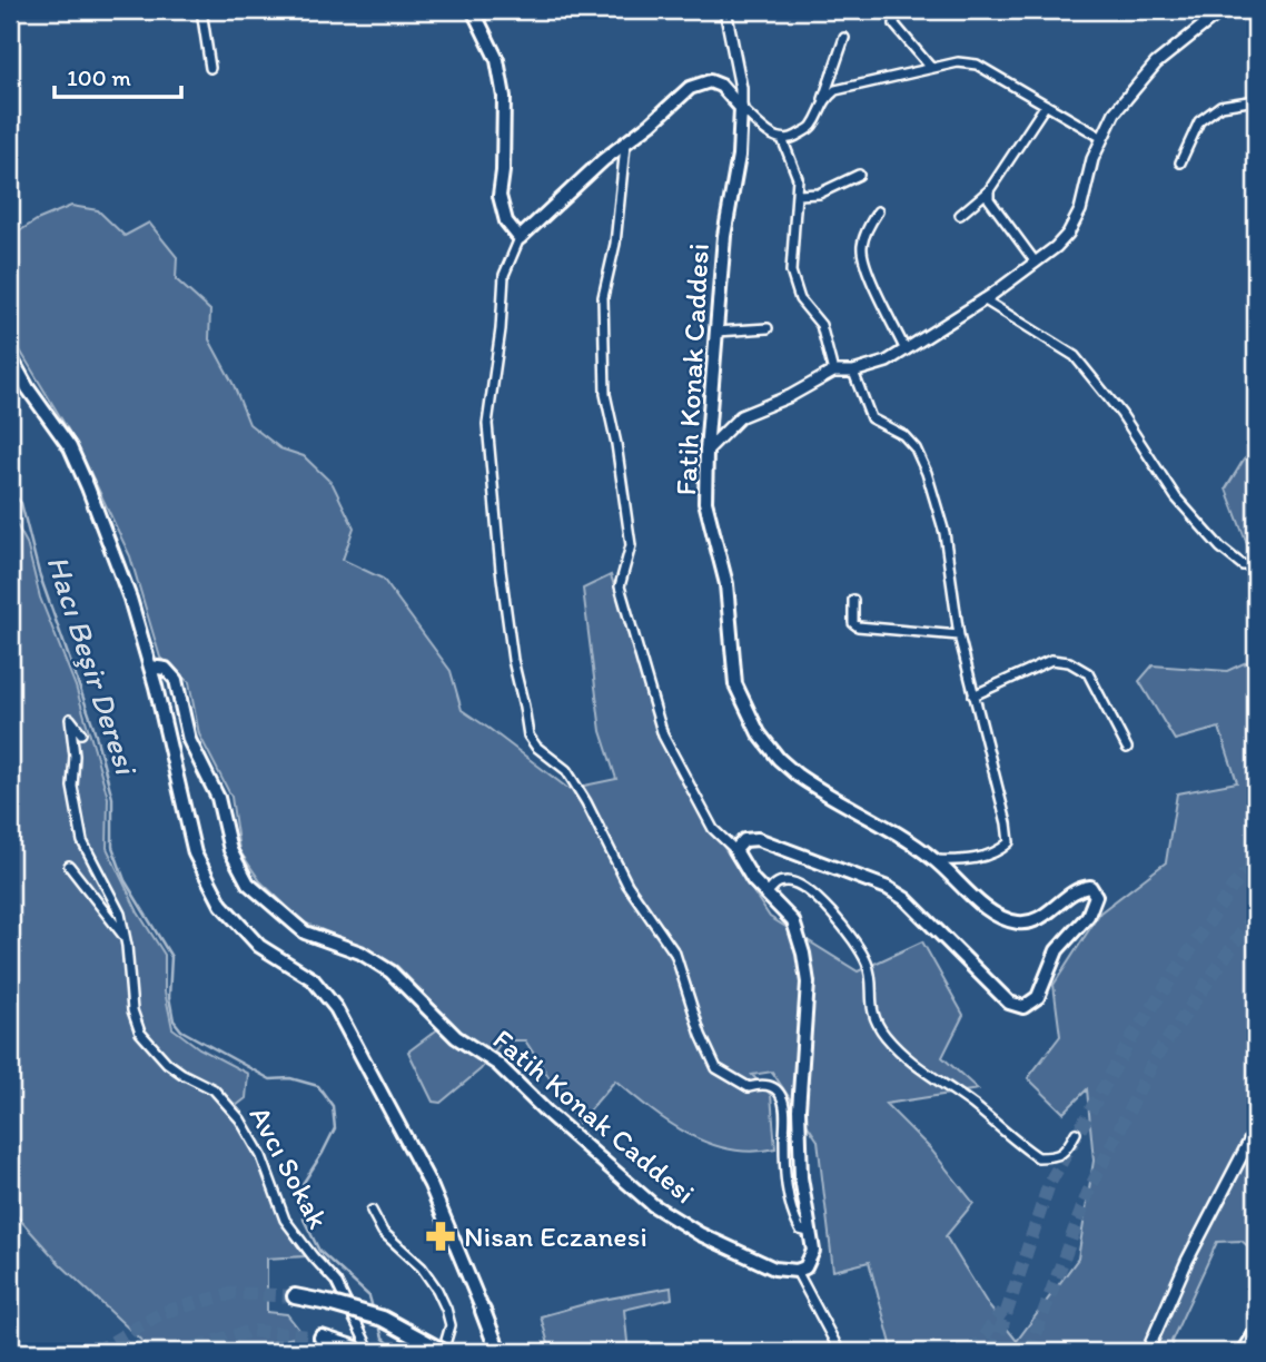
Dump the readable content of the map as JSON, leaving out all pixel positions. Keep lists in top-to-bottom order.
{
  "streets": {
    "main road": ["Fatih Konak Caddesi"],
    "street": ["Avcı Sokak"]
  },
  "water": ["Hacı Beşir Deresi"],
  "places": {
    "pharmacy": ["Nisan Eczanesi"]
  },
  "scale_bar": "100 m"
}
